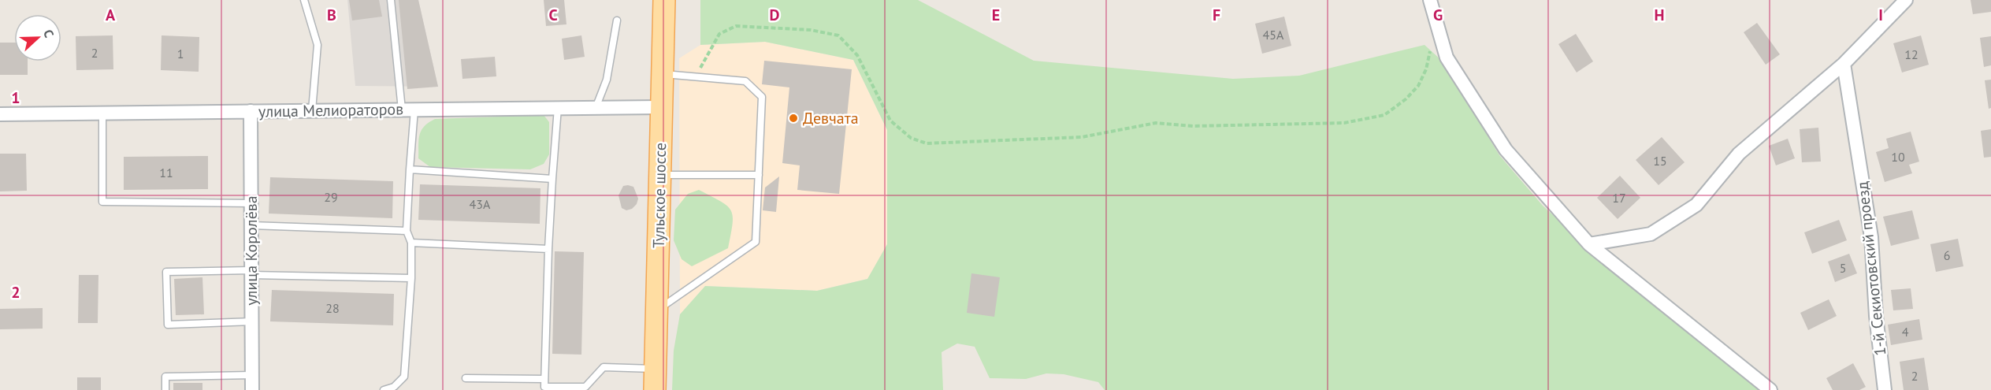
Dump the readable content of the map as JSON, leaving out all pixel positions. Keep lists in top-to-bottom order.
{
  "streets": {
    "main road": ["Тульское шоссе"],
    "street": ["улица Мелиораторов", "улица Королёва", "1-й Секиотовский проезд"]
  },
  "crossings": [
    ["улица Мелиораторов", "Тульское шоссе"],
    ["улица Мелиораторов", "улица Королёва"]
  ],
  "places": ["Девчата"],
  "house_numbers": [
    "45А",
    "2",
    "1",
    "12",
    "10",
    "15",
    "11",
    "29",
    "17",
    "43А",
    "6",
    "5",
    "28",
    "4",
    "2"
  ],
  "north": "right",
  "grid": {
    "columns": [
      "A",
      "B",
      "C",
      "D",
      "E",
      "F",
      "G",
      "H",
      "I"
    ],
    "rows": ["1", "2"]
  }
}
